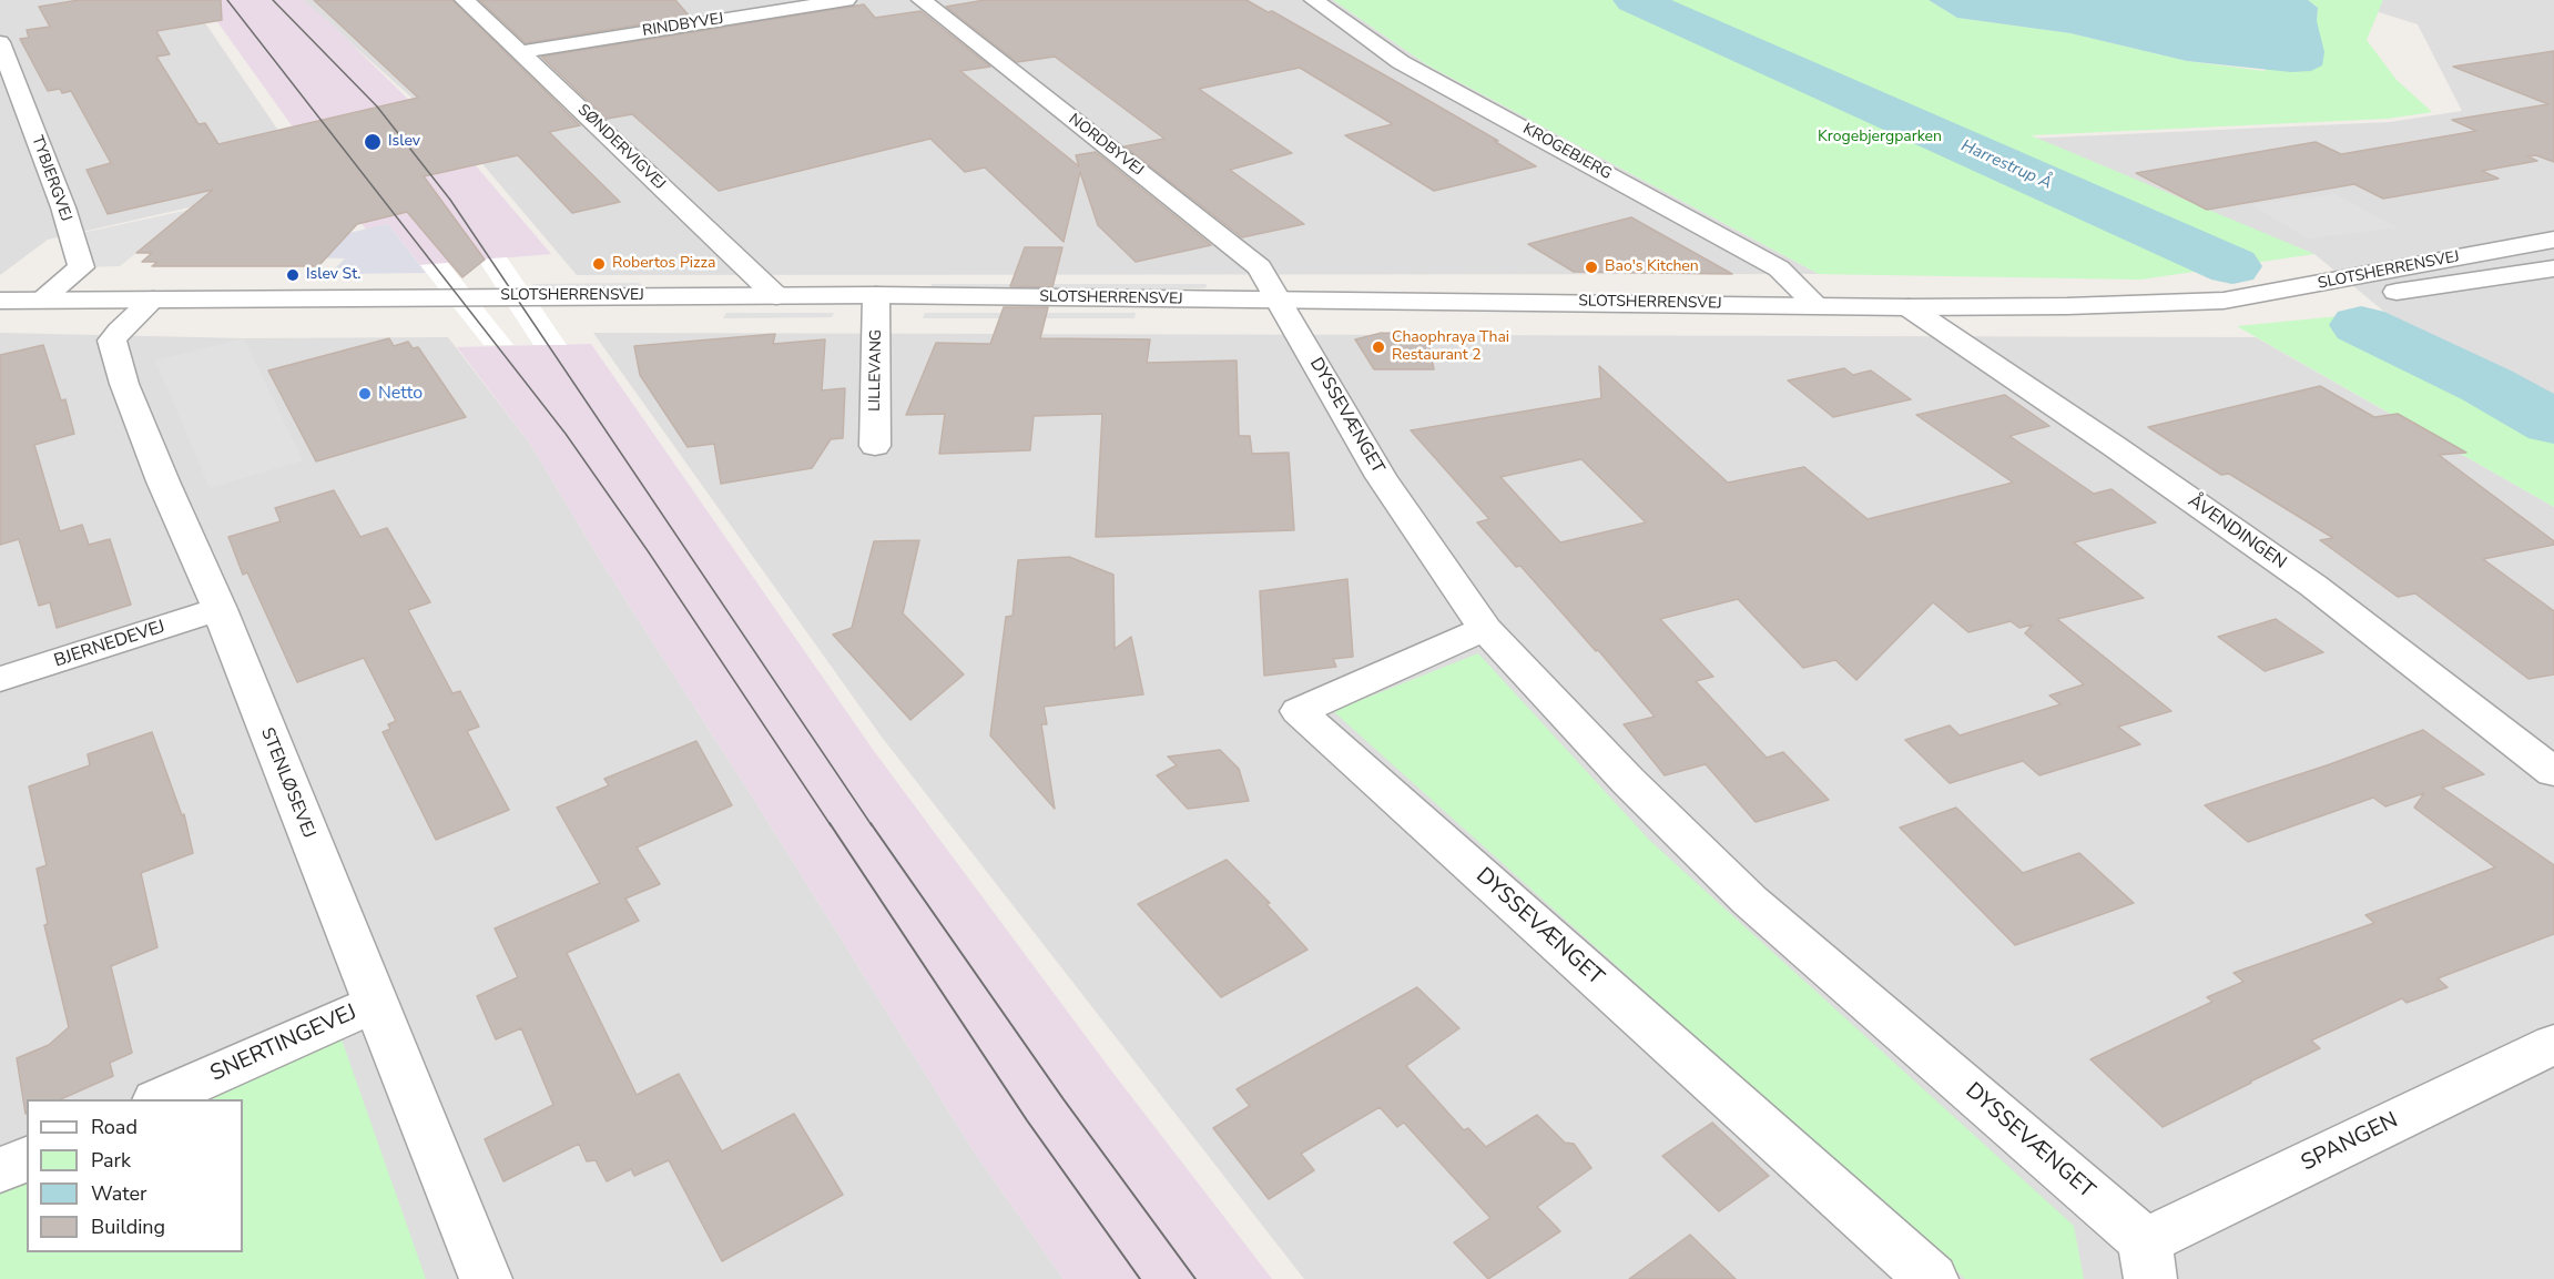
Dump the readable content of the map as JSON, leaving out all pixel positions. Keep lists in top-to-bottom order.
{
  "streets": {
    "street": [
      "RINDBYVEJ",
      "NORDBYVEJ",
      "SØNDERVIGVEJ",
      "KROGEBJERG",
      "TYBJERGVEJ",
      "SLOTSHERRENSVEJ",
      "LILLEVANG",
      "DYSSEVÆNGET",
      "ÅVENDINGEN",
      "BJERNEDEVEJ",
      "STENLØSEVEJ",
      "SNERTINGEVEJ",
      "SPANGEN"
    ]
  },
  "crossings": [
    ["RINDBYVEJ", "SØNDERVIGVEJ"],
    ["NORDBYVEJ", "SLOTSHERRENSVEJ"],
    ["NORDBYVEJ", "DYSSEVÆNGET"],
    ["SØNDERVIGVEJ", "SLOTSHERRENSVEJ"],
    ["KROGEBJERG", "SLOTSHERRENSVEJ"],
    ["TYBJERGVEJ", "SLOTSHERRENSVEJ"],
    ["SLOTSHERRENSVEJ", "LILLEVANG"],
    ["SLOTSHERRENSVEJ", "DYSSEVÆNGET"],
    ["SLOTSHERRENSVEJ", "ÅVENDINGEN"],
    ["SLOTSHERRENSVEJ", "STENLØSEVEJ"],
    ["DYSSEVÆNGET", "SPANGEN"],
    ["BJERNEDEVEJ", "STENLØSEVEJ"],
    ["STENLØSEVEJ", "SNERTINGEVEJ"]
  ],
  "water": ["Harrestrup Å"],
  "parks": ["Krogebjergparken"],
  "places": [
    "Islev",
    "Robertos Pizza",
    "Bao's Kitchen",
    "Islev St.",
    "Chaophraya Thai Restaurant 2",
    "Netto"
  ],
  "legend": [
    "Road",
    "Park",
    "Water",
    "Building"
  ]
}
